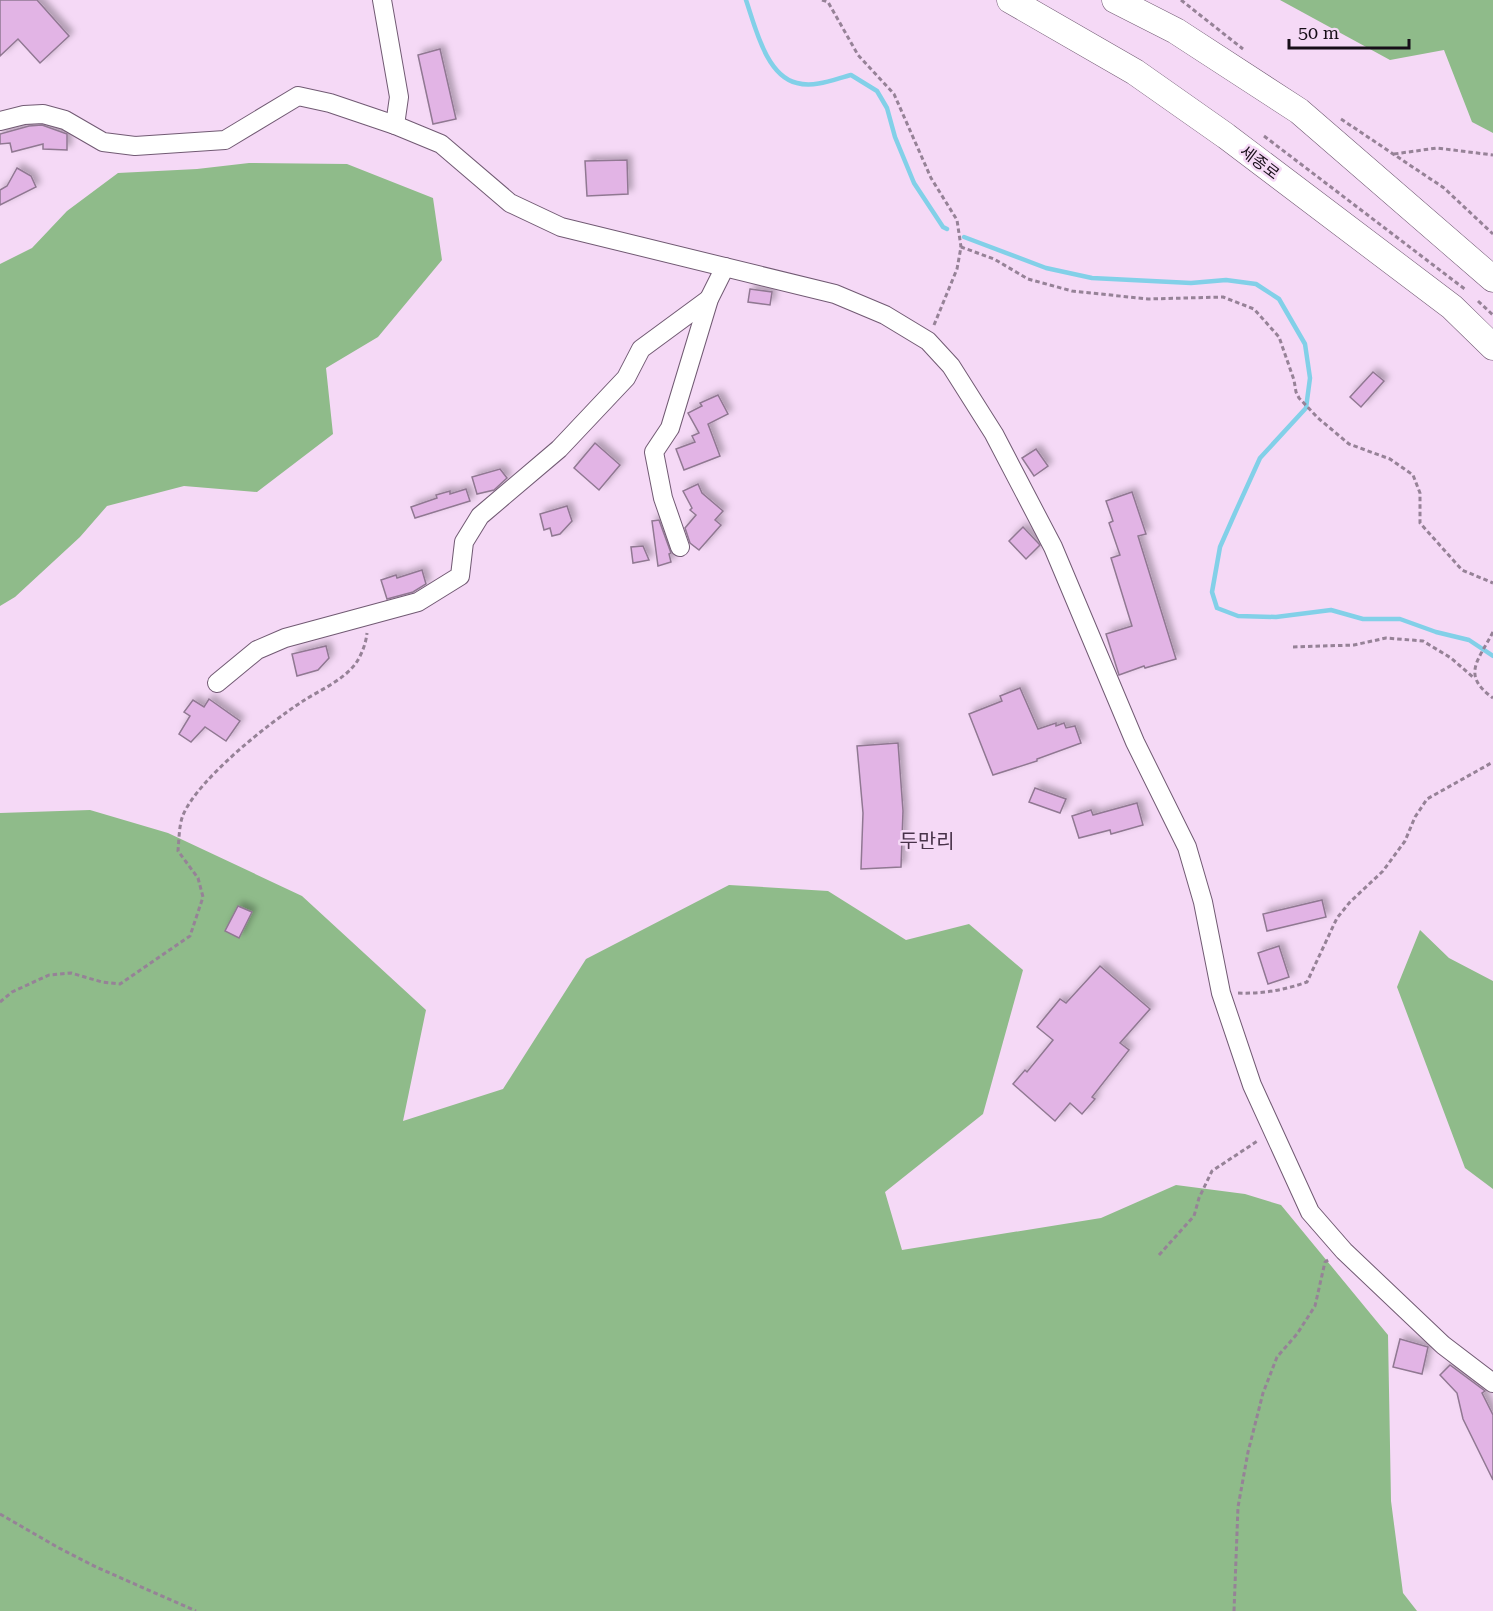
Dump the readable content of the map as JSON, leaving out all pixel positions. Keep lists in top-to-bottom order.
{
  "streets": {
    "highway": ["세종로"]
  },
  "districts": ["두만리"],
  "scale_bar": "50 m"
}
